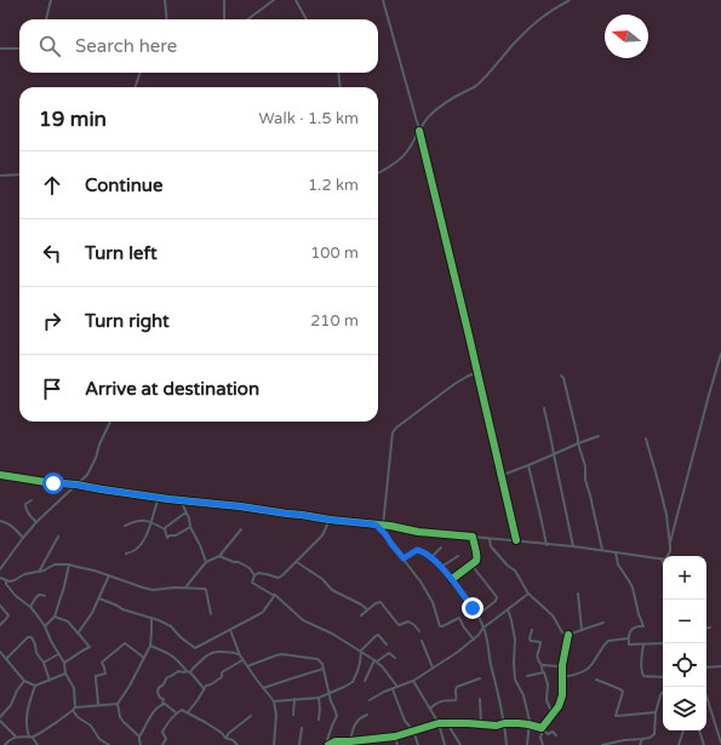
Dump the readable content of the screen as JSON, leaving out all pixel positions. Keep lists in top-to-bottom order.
{
  "north": "left",
  "page": {
    "search": "Search here",
    "heading": ["19 min", "Walk · 1.5 km"],
    "list": [
      ["Continue", "1.2 km"],
      ["Turn left", "100 m"],
      ["Turn right", "210 m"],
      "Arrive at destination"
    ],
    "map_buttons": ["+", "−"]
  }
}
